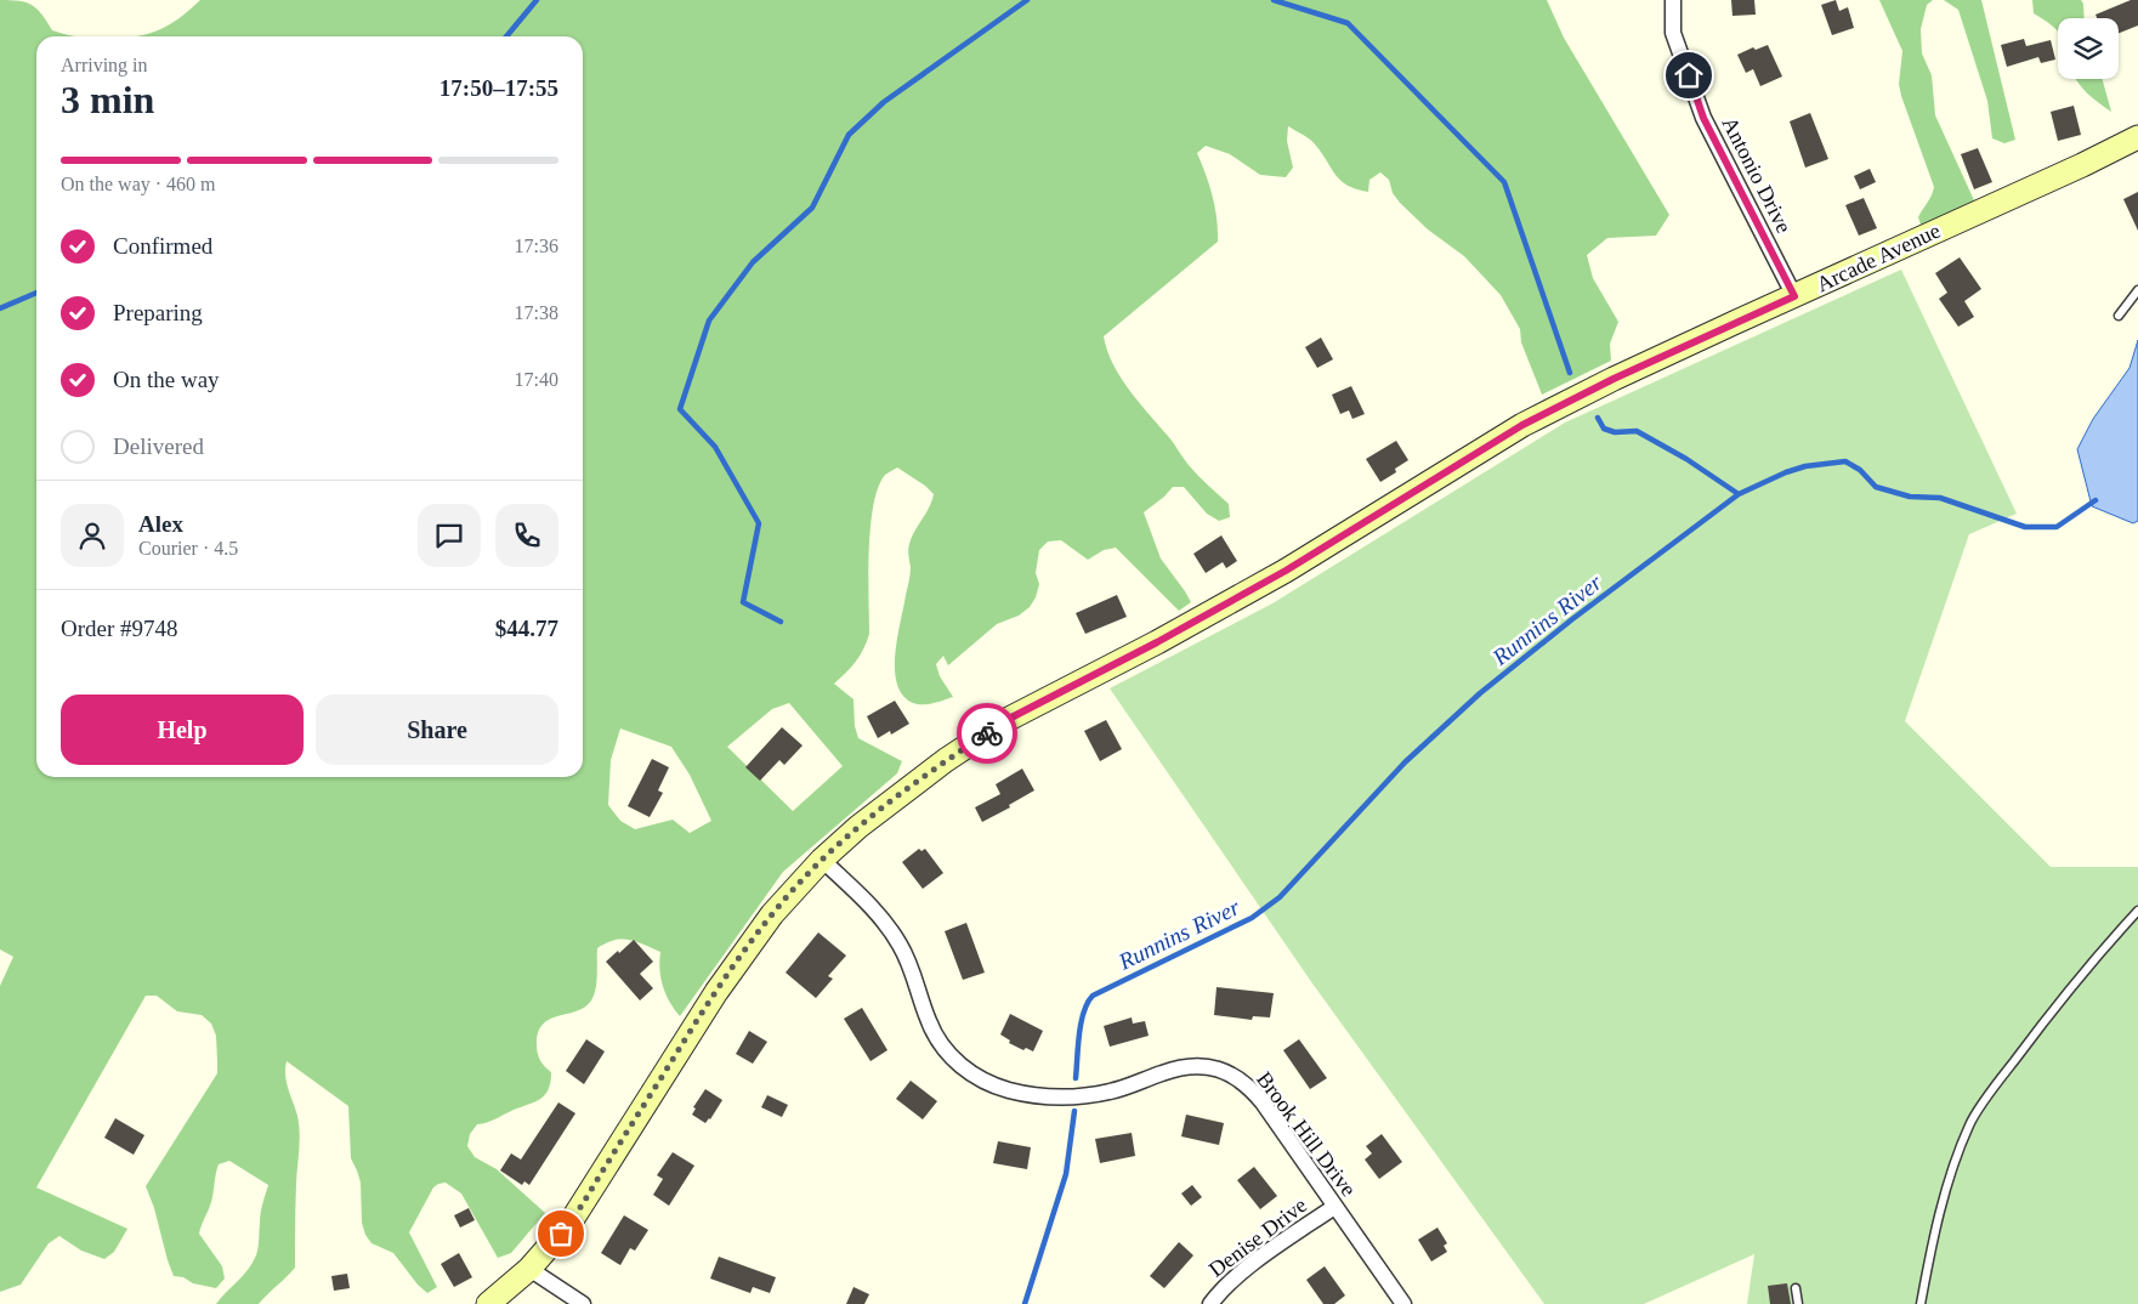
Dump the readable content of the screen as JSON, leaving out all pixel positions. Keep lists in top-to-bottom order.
{
  "streets": {
    "main road": ["Arcade Avenue"],
    "street": ["Antonio Drive", "Brook Hill Drive", "Denise Drive"]
  },
  "crossings": [
    ["Antonio Drive", "Arcade Avenue"],
    ["Arcade Avenue", "Brook Hill Drive"],
    ["Brook Hill Drive", "Denise Drive"]
  ],
  "water": ["Runnins River"],
  "page": {
    "heading": ["3 min", "Arriving in", "17:50–17:55"],
    "panel": [
      "Alex",
      "Courier · 4.5",
      "Order #9748",
      "$44.77"
    ],
    "bar": "On the way · 460 m",
    "list": [
      ["Confirmed", "17:36"],
      ["Preparing", "17:38"],
      ["On the way", "17:40"],
      "Delivered"
    ],
    "buttons": ["Help", "Share"]
  }
}
